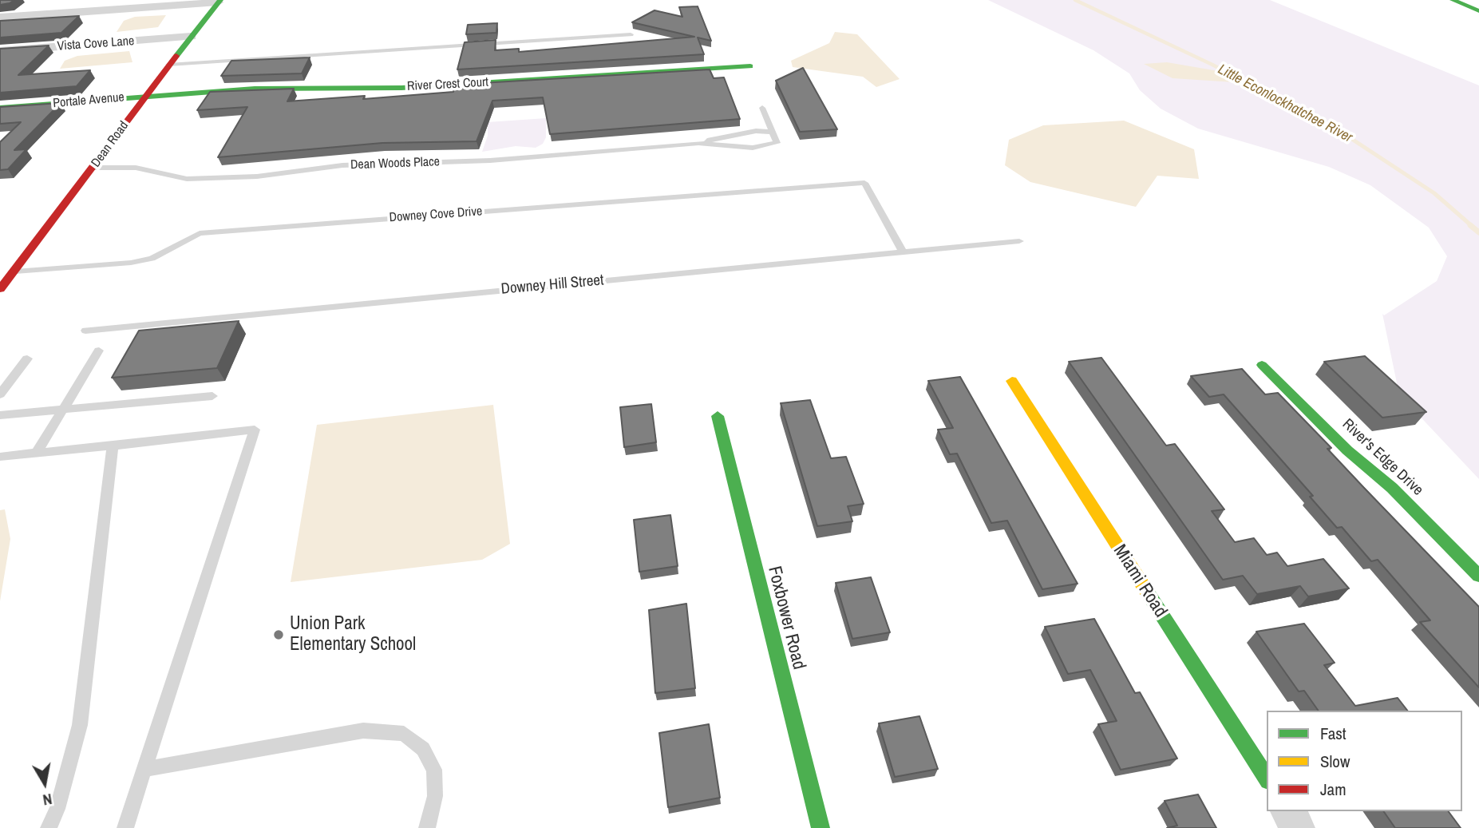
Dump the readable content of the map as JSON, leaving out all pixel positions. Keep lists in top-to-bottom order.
{
  "streets": {
    "street": [
      "Vista Cove Lane",
      "River Crest Court",
      "Portale Avenue",
      "Dean Road",
      "River's Edge Drive",
      "Miami Road",
      "Foxbower Road"
    ],
    "lane": ["Dean Woods Place", "Downey Cove Drive", "Downey Hill Street"]
  },
  "crossings": [
    ["Vista Cove Lane", "Dean Road"],
    ["River Crest Court", "Portale Avenue"],
    ["River Crest Court", "Dean Road"],
    ["Portale Avenue", "Dean Road"],
    ["Dean Road", "Dean Woods Place"],
    ["Dean Road", "Downey Cove Drive"],
    ["Downey Cove Drive", "Downey Hill Street"]
  ],
  "water": ["Little Econlockhatchee River"],
  "places": ["Union Park Elementary School"],
  "legend": ["Fast", "Slow", "Jam"],
  "north": "bottom"
}
